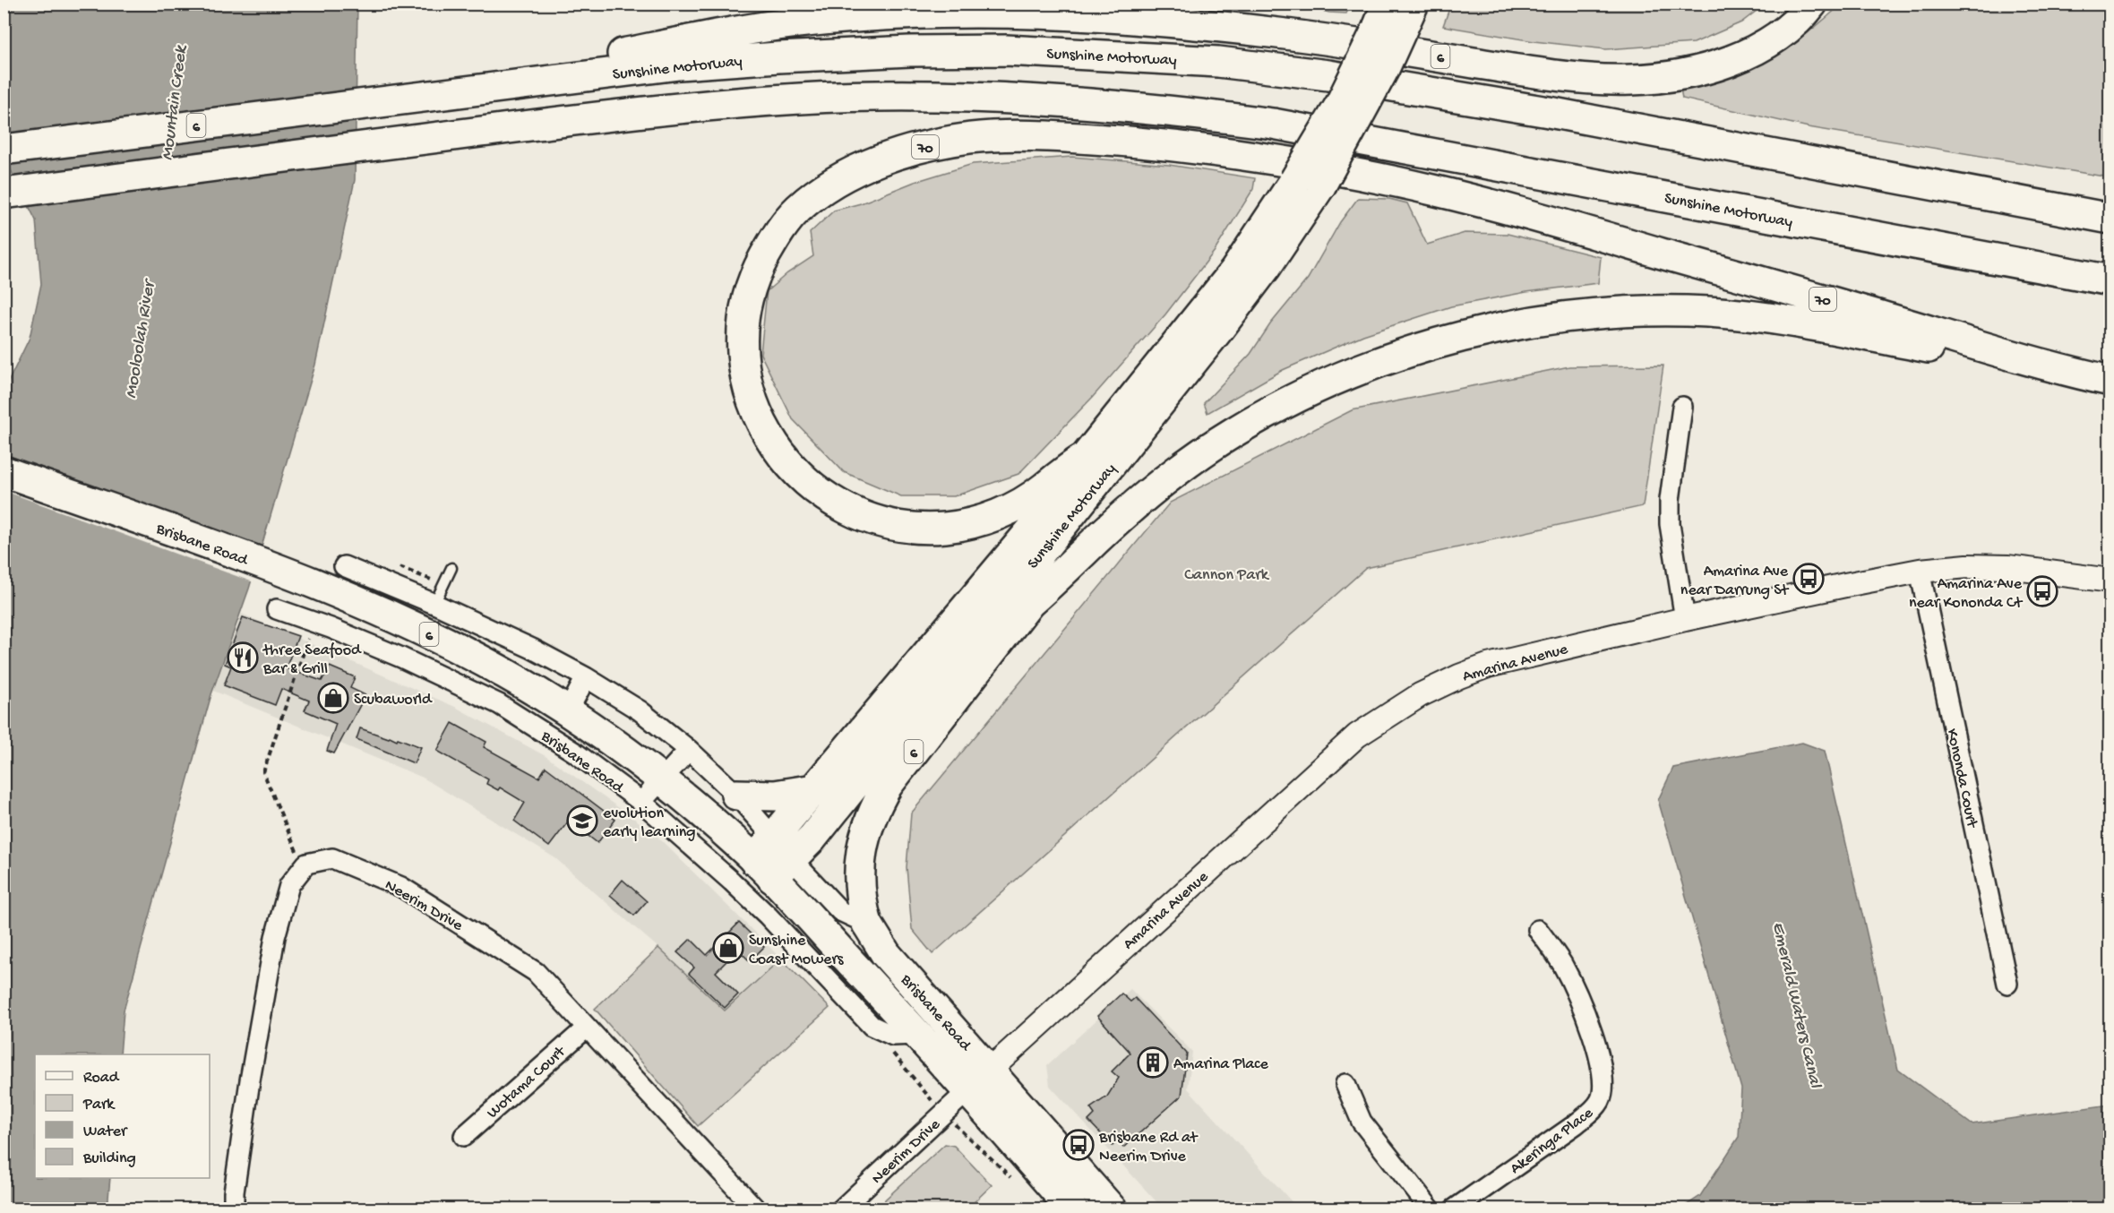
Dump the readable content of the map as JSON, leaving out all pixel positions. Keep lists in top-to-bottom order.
{
  "streets": {
    "main road": [
      "Sunshine Motorway",
      "6",
      "70",
      "Brisbane Road"
    ],
    "street": [
      "Amarina Avenue",
      "Kononda Court",
      "Neerim Drive",
      "Wotama Court",
      "Akeringa Place"
    ]
  },
  "crossings": [
    ["Sunshine Motorway", "6"],
    ["Sunshine Motorway", "70"],
    ["Sunshine Motorway", "Brisbane Road"],
    ["6", "Brisbane Road"],
    ["Brisbane Road", "Amarina Avenue"],
    ["Brisbane Road", "Neerim Drive"],
    ["Amarina Avenue", "Kononda Court"],
    ["Amarina Avenue", "Neerim Drive"],
    ["Neerim Drive", "Wotama Court"]
  ],
  "water": ["Mountain Creek", "Mooloolah River", "Emerald Waters Canal"],
  "parks": ["Cannon Park"],
  "places": {
    "bus stop": ["Amarina Ave near Darrung St", "Amarina Ave near Kononda Ct", "Brisbane Rd at Neerim Drive"],
    "restaurant": ["three Seafood Bar & Grill"],
    "shop": ["Scubaworld", "Sunshine Coast Mowers"],
    "school or university": ["evolution early learning"],
    "building": ["Amarina Place"]
  },
  "legend": [
    "Road",
    "Park",
    "Water",
    "Building"
  ]
}
